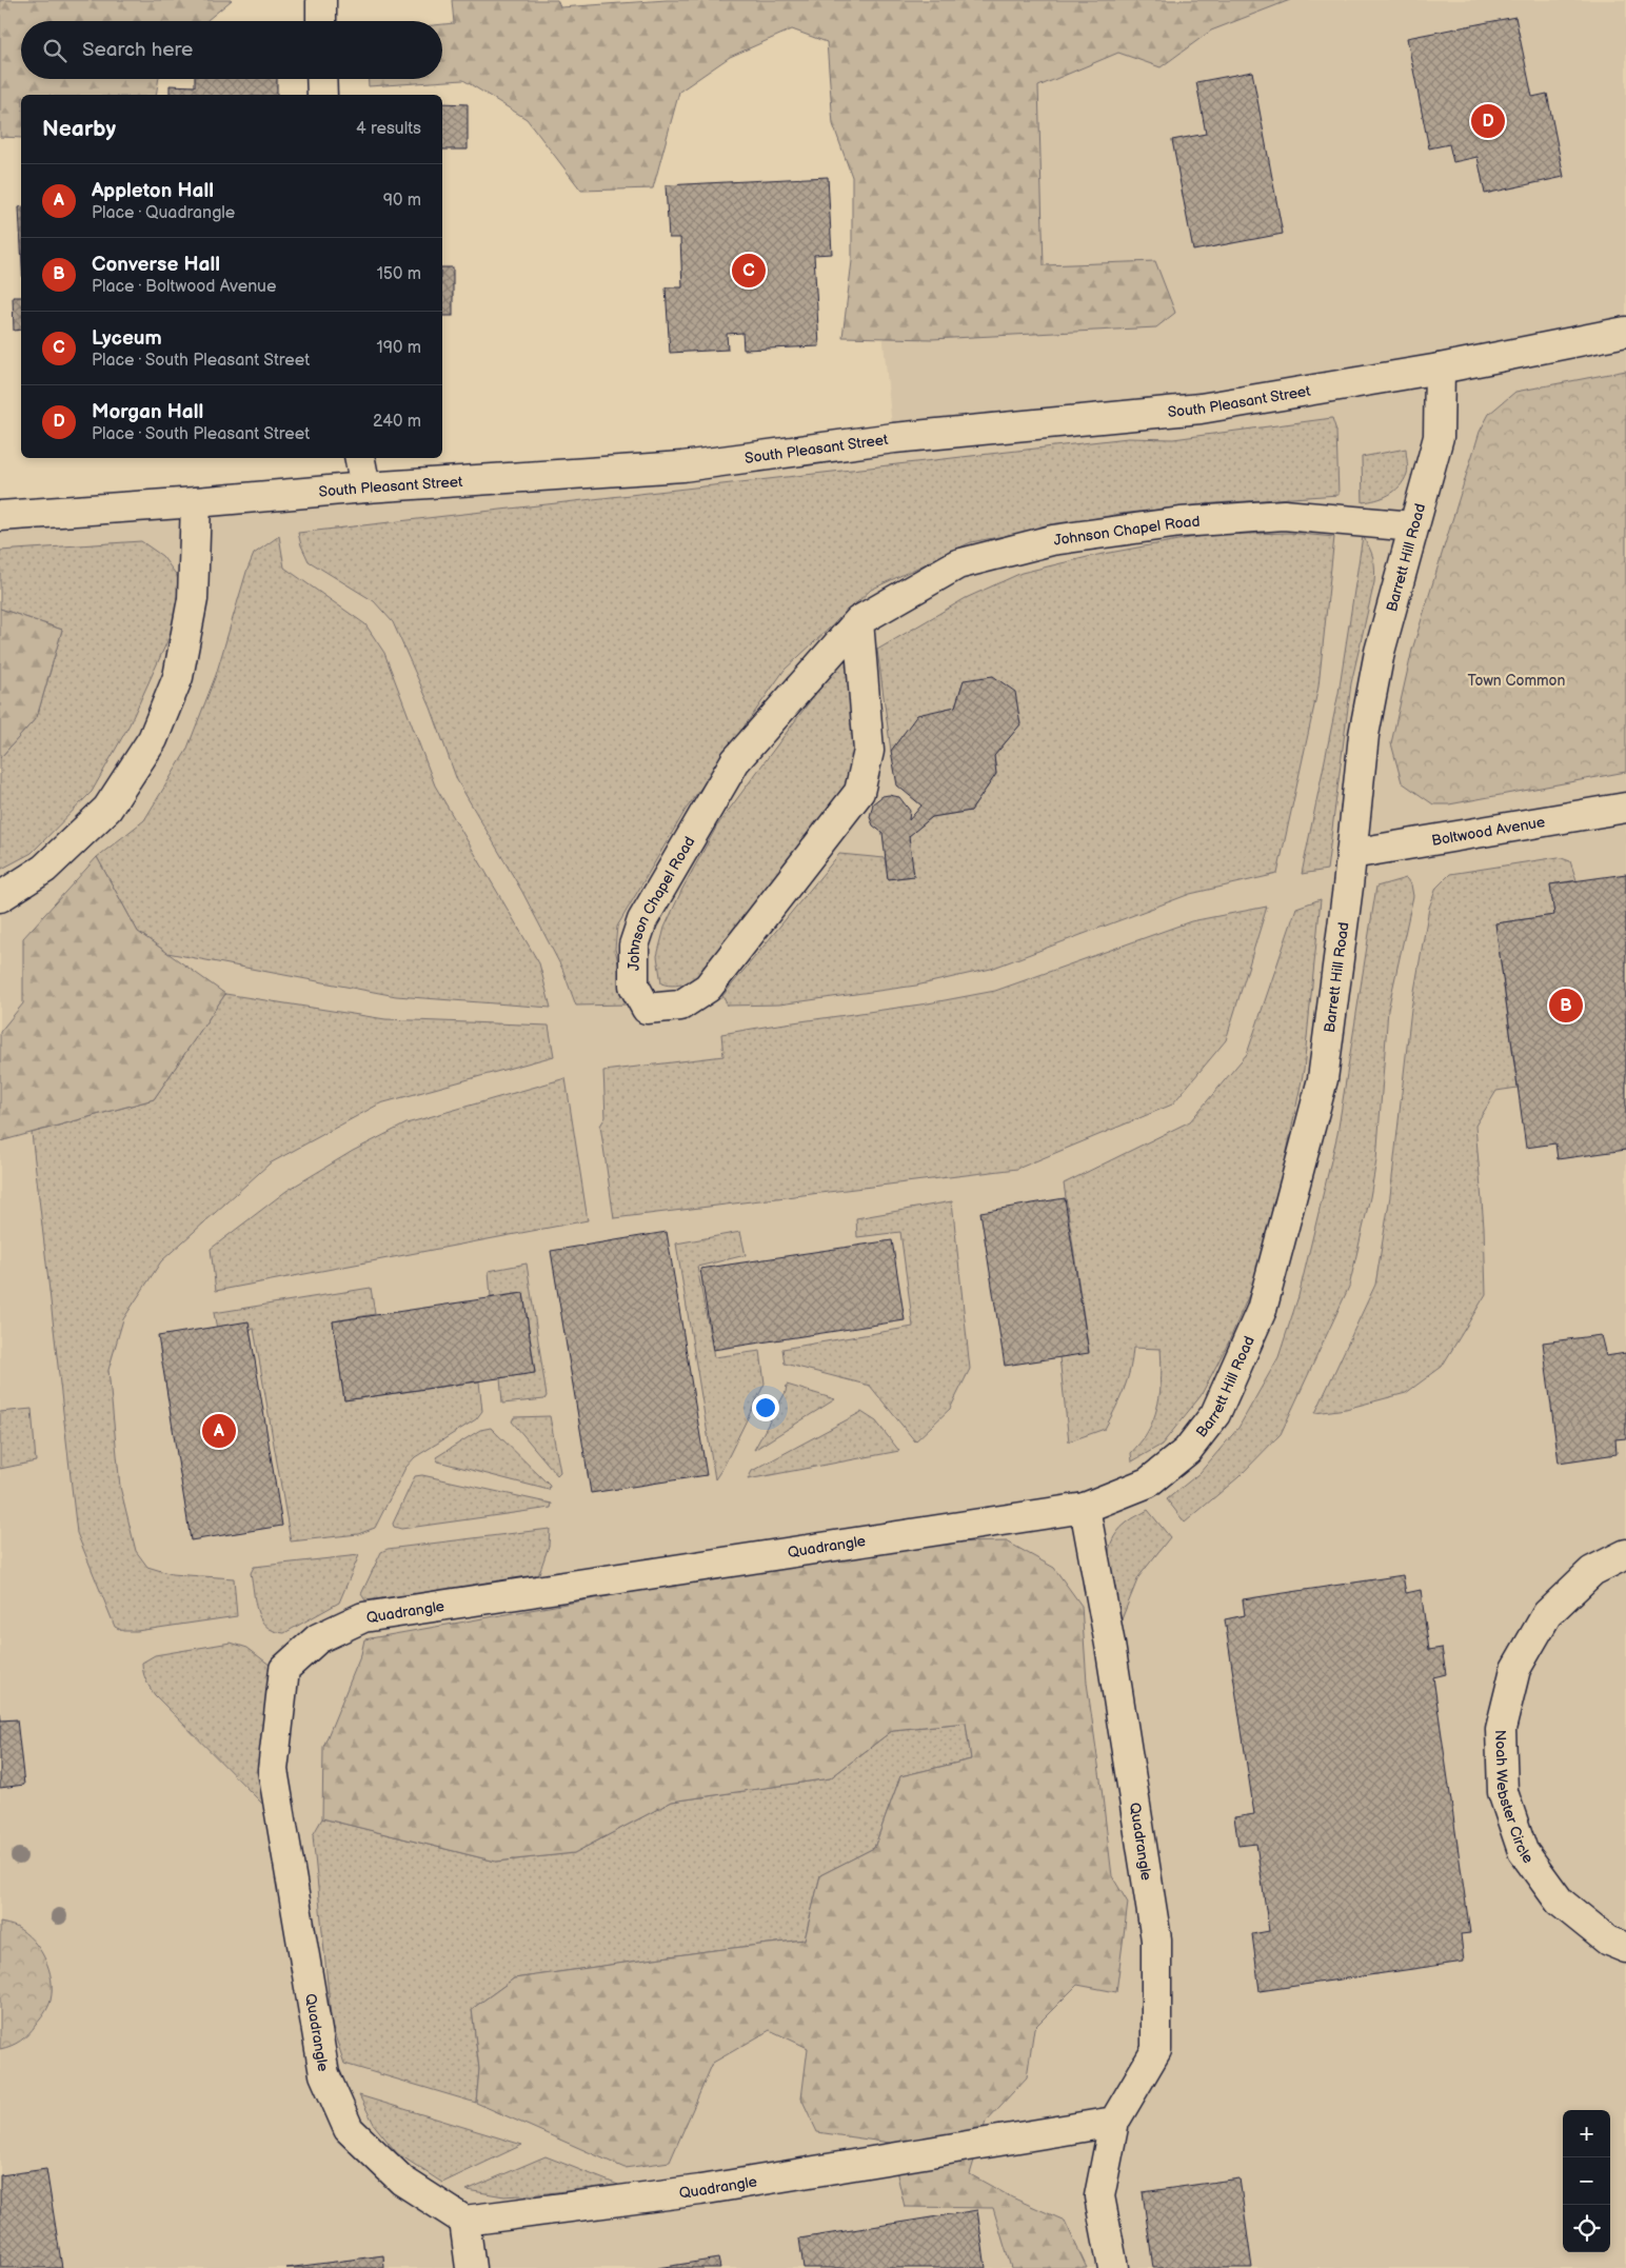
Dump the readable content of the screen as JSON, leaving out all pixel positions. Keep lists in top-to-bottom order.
{
  "streets": {
    "street": [
      "South Pleasant Street",
      "Johnson Chapel Road",
      "Barrett Hill Road",
      "Boltwood Avenue",
      "Quadrangle",
      "Noah Webster Circle"
    ]
  },
  "crossings": [
    ["South Pleasant Street", "Barrett Hill Road"],
    ["Johnson Chapel Road", "Barrett Hill Road"],
    ["Barrett Hill Road", "Boltwood Avenue"],
    ["Barrett Hill Road", "Quadrangle"]
  ],
  "parks": ["Town Common"],
  "page": {
    "search": "Search here",
    "heading": ["Nearby", "4 results"],
    "pins": [
      "D",
      "C",
      "B",
      "A"
    ],
    "list": [
      {
        "mark": "A",
        "name": "Appleton Hall",
        "note": "Place · Quadrangle",
        "value": "90 m"
      },
      {
        "mark": "B",
        "name": "Converse Hall",
        "note": "Place · Boltwood Avenue",
        "value": "150 m"
      },
      {
        "mark": "C",
        "name": "Lyceum",
        "note": "Place · South Pleasant Street",
        "value": "190 m"
      },
      {
        "mark": "D",
        "name": "Morgan Hall",
        "note": "Place · South Pleasant Street",
        "value": "240 m"
      }
    ],
    "map_buttons": ["+", "−"]
  }
}
